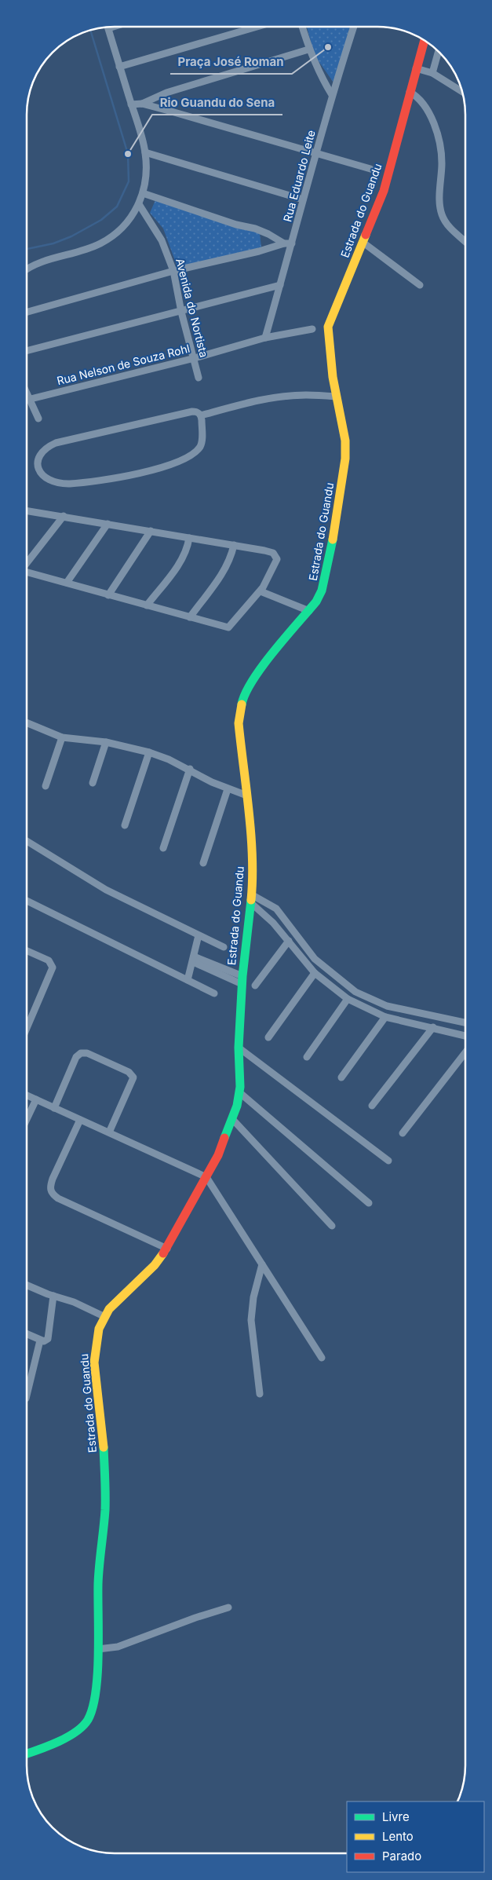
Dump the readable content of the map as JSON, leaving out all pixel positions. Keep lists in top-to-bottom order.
{
  "streets": {
    "street": [
      "Rua Eduardo Leite",
      "Estrada do Guandu",
      "Avenida do Nortista",
      "Rua Nelson de Souza Rohl"
    ]
  },
  "crossings": [
    ["Rua Eduardo Leite", "Rua Nelson de Souza Rohl"],
    ["Avenida do Nortista", "Rua Nelson de Souza Rohl"]
  ],
  "places": ["Praça José Roman", "Rio Guandu do Sena"],
  "legend": ["Livre", "Lento", "Parado"]
}
